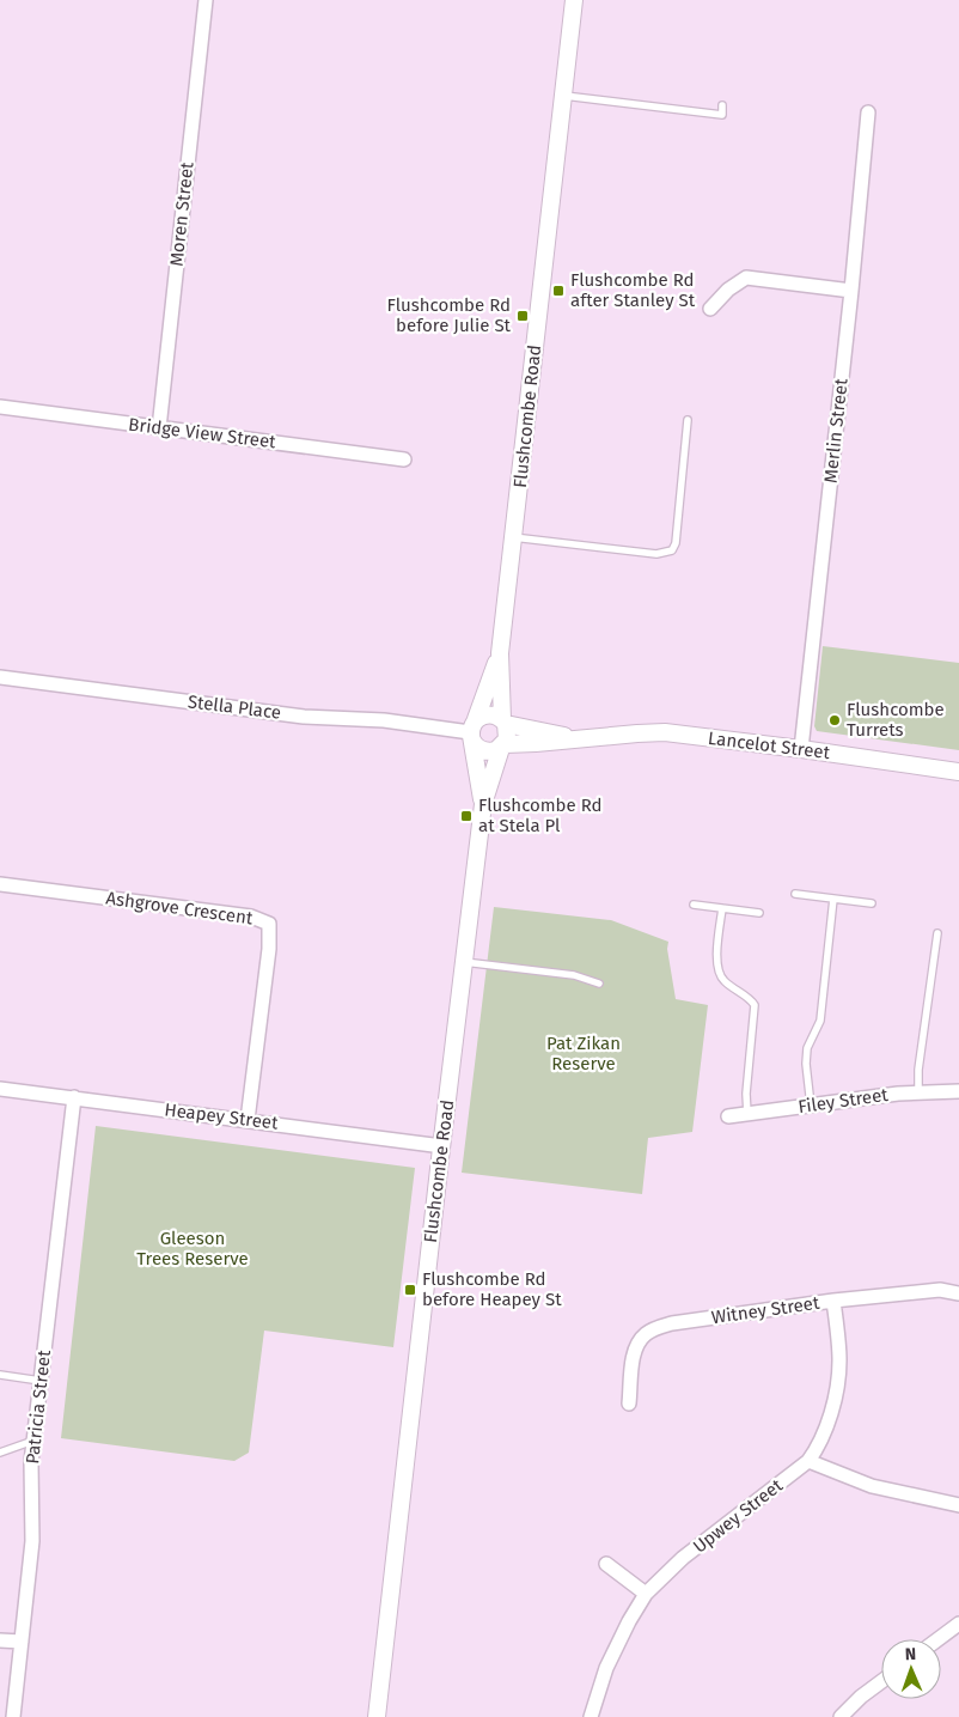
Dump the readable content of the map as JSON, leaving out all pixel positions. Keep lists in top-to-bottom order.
{
  "streets": {
    "street": [
      "Moren Street",
      "Flushcombe Road",
      "Merlin Street",
      "Bridge View Street",
      "Stella Place",
      "Lancelot Street",
      "Ashgrove Crescent",
      "Filey Street",
      "Heapey Street",
      "Witney Street",
      "Patricia Street",
      "Upwey Street"
    ]
  },
  "crossings": [
    ["Moren Street", "Bridge View Street"],
    ["Flushcombe Road", "Stella Place"],
    ["Flushcombe Road", "Lancelot Street"],
    ["Flushcombe Road", "Heapey Street"],
    ["Merlin Street", "Lancelot Street"],
    ["Stella Place", "Lancelot Street"],
    ["Ashgrove Crescent", "Heapey Street"],
    ["Heapey Street", "Patricia Street"],
    ["Witney Street", "Upwey Street"]
  ],
  "parks": ["Pat Zikan Reserve", "Gleeson Trees Reserve"],
  "places": {
    "transit": [
      "Flushcombe Rd after Stanley St",
      "Flushcombe Rd before Julie St",
      "Flushcombe Rd at Stela Pl",
      "Flushcombe Rd before Heapey St"
    ],
    "other": ["Flushcombe Turrets"]
  },
  "north": "top"
}
